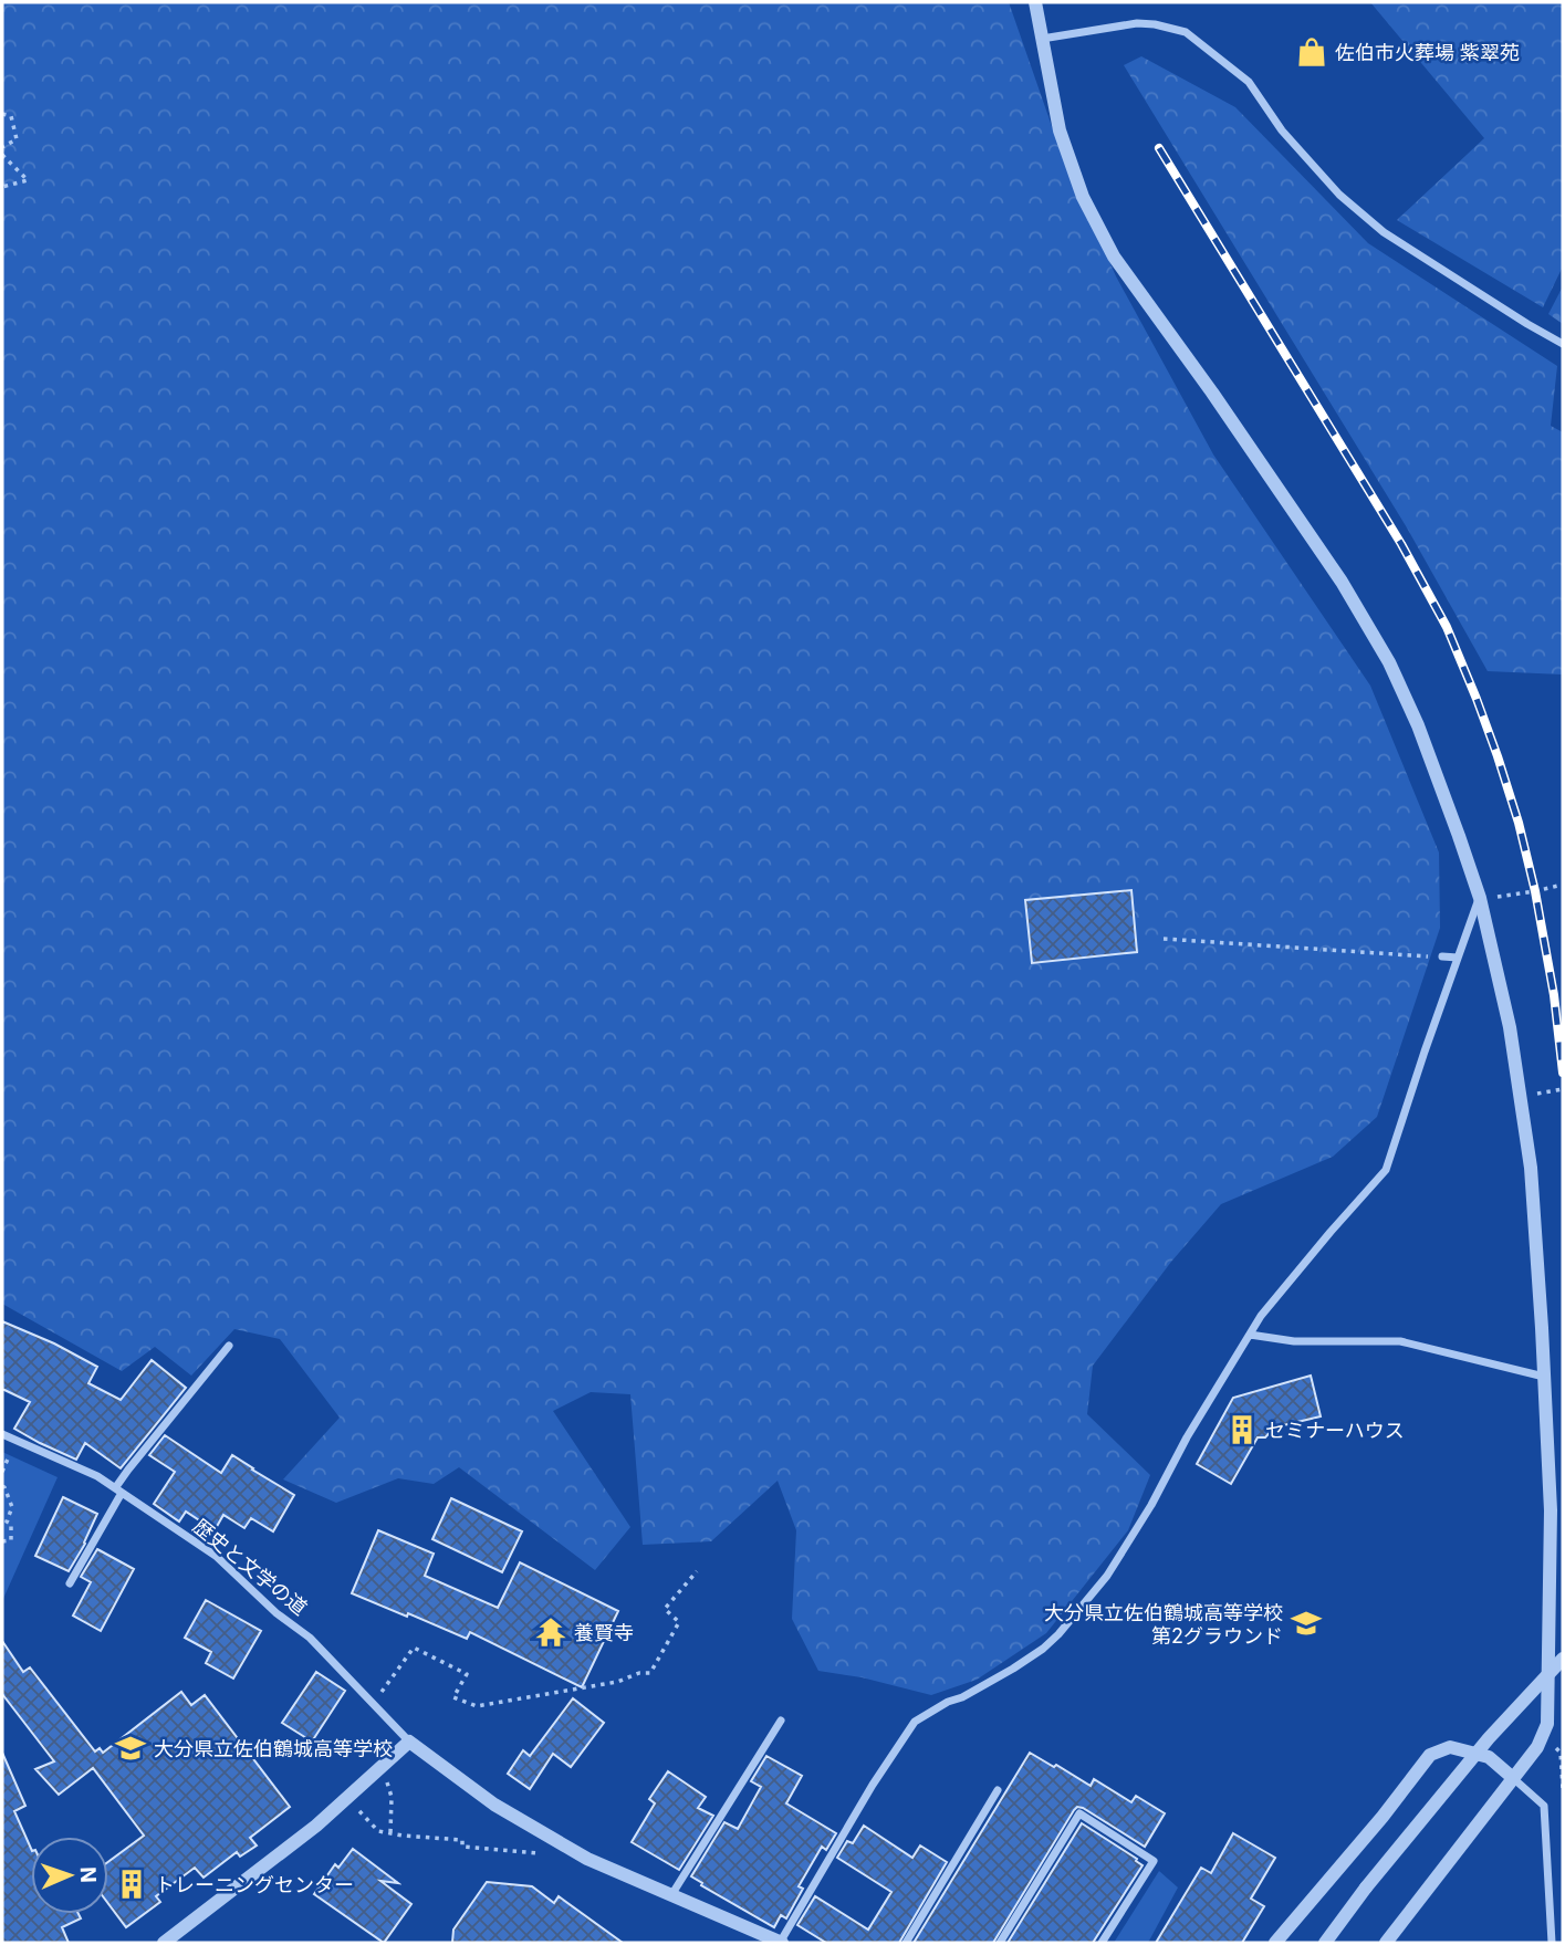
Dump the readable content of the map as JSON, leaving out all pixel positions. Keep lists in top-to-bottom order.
{
  "streets": {
    "street": ["歴史と文学の道"]
  },
  "places": {
    "shop": ["佐伯市火葬場 紫翠苑"],
    "building": ["セミナーハウス", "トレーニングセンター"],
    "school or university": ["大分県立佐伯鶴城高等学校 第2グラウンド", "大分県立佐伯鶴城高等学校"],
    "temple": ["養賢寺"]
  },
  "north": "right"
}
